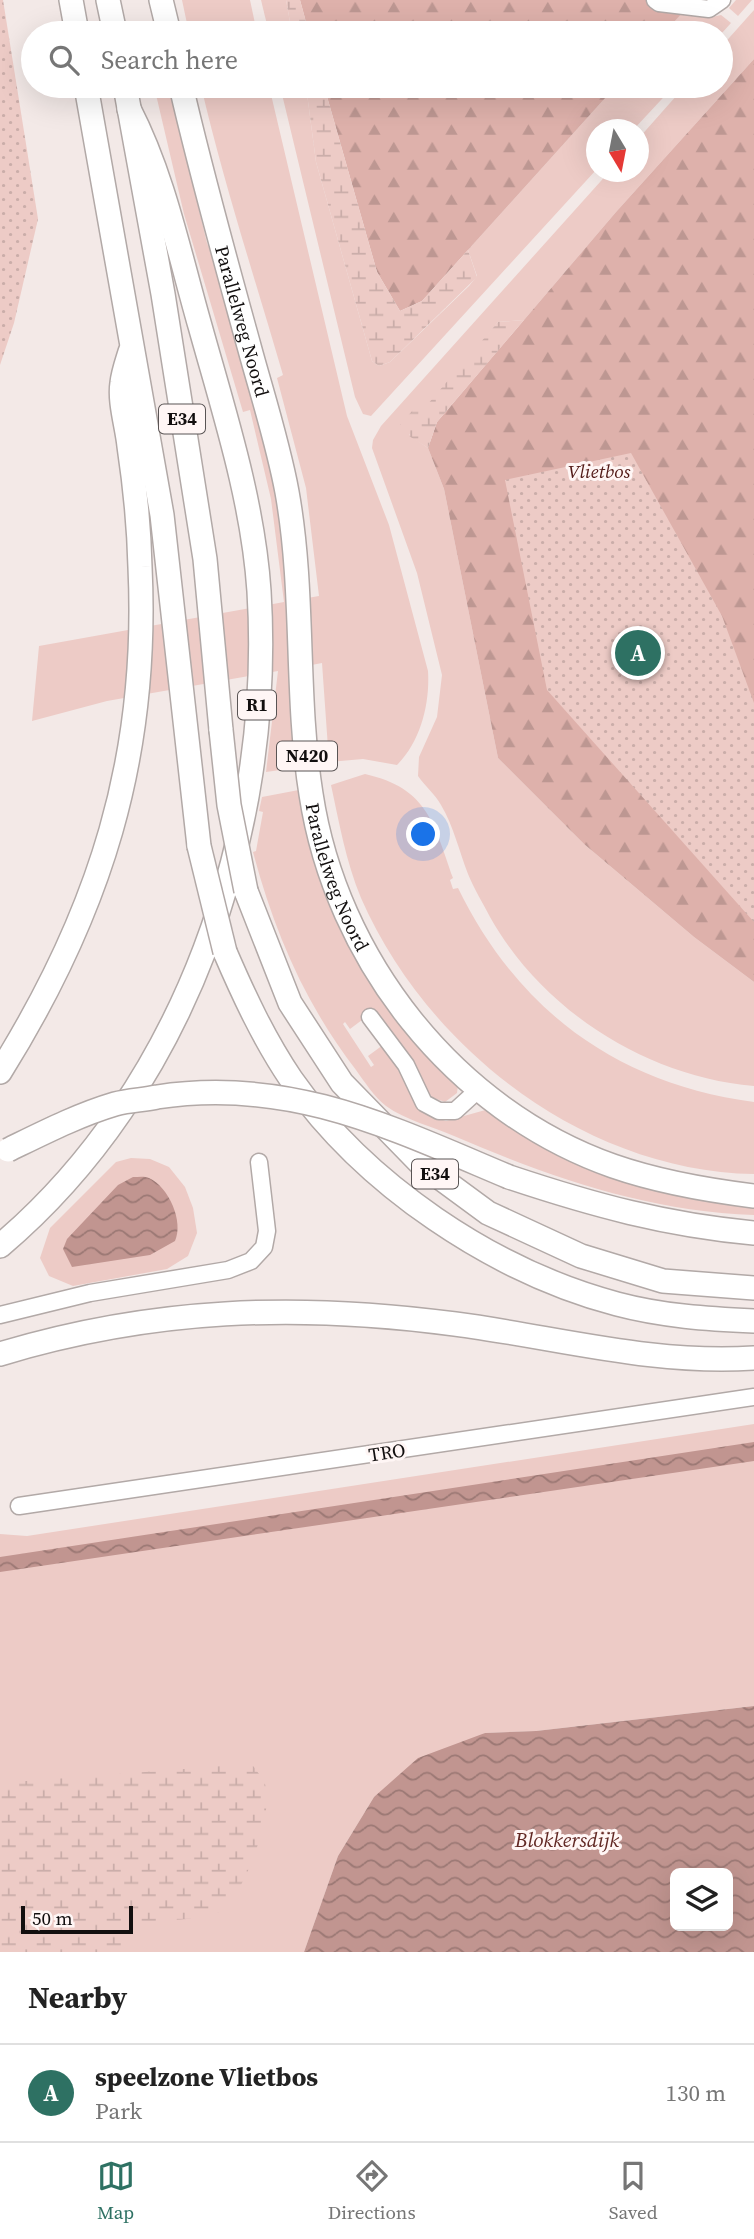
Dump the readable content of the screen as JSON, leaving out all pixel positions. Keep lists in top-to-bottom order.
{
  "streets": {
    "highway": [
      "Parallelweg Noord",
      "E34",
      "R1",
      "N420"
    ],
    "street": ["TRO"]
  },
  "crossings": [
    ["E34", "R1"]
  ],
  "water": ["Blokkersdijk"],
  "parks": ["Vlietbos"],
  "scale_bar": "50 m",
  "north": "bottom",
  "page": {
    "search": "Search here",
    "pins": "A",
    "scale": "50 m",
    "heading": "Nearby",
    "list": [
      {
        "mark": "A",
        "name": "speelzone Vlietbos",
        "note": "Park",
        "value": "130 m"
      }
    ],
    "nav": ["Map", "Directions", "Saved"]
  }
}
